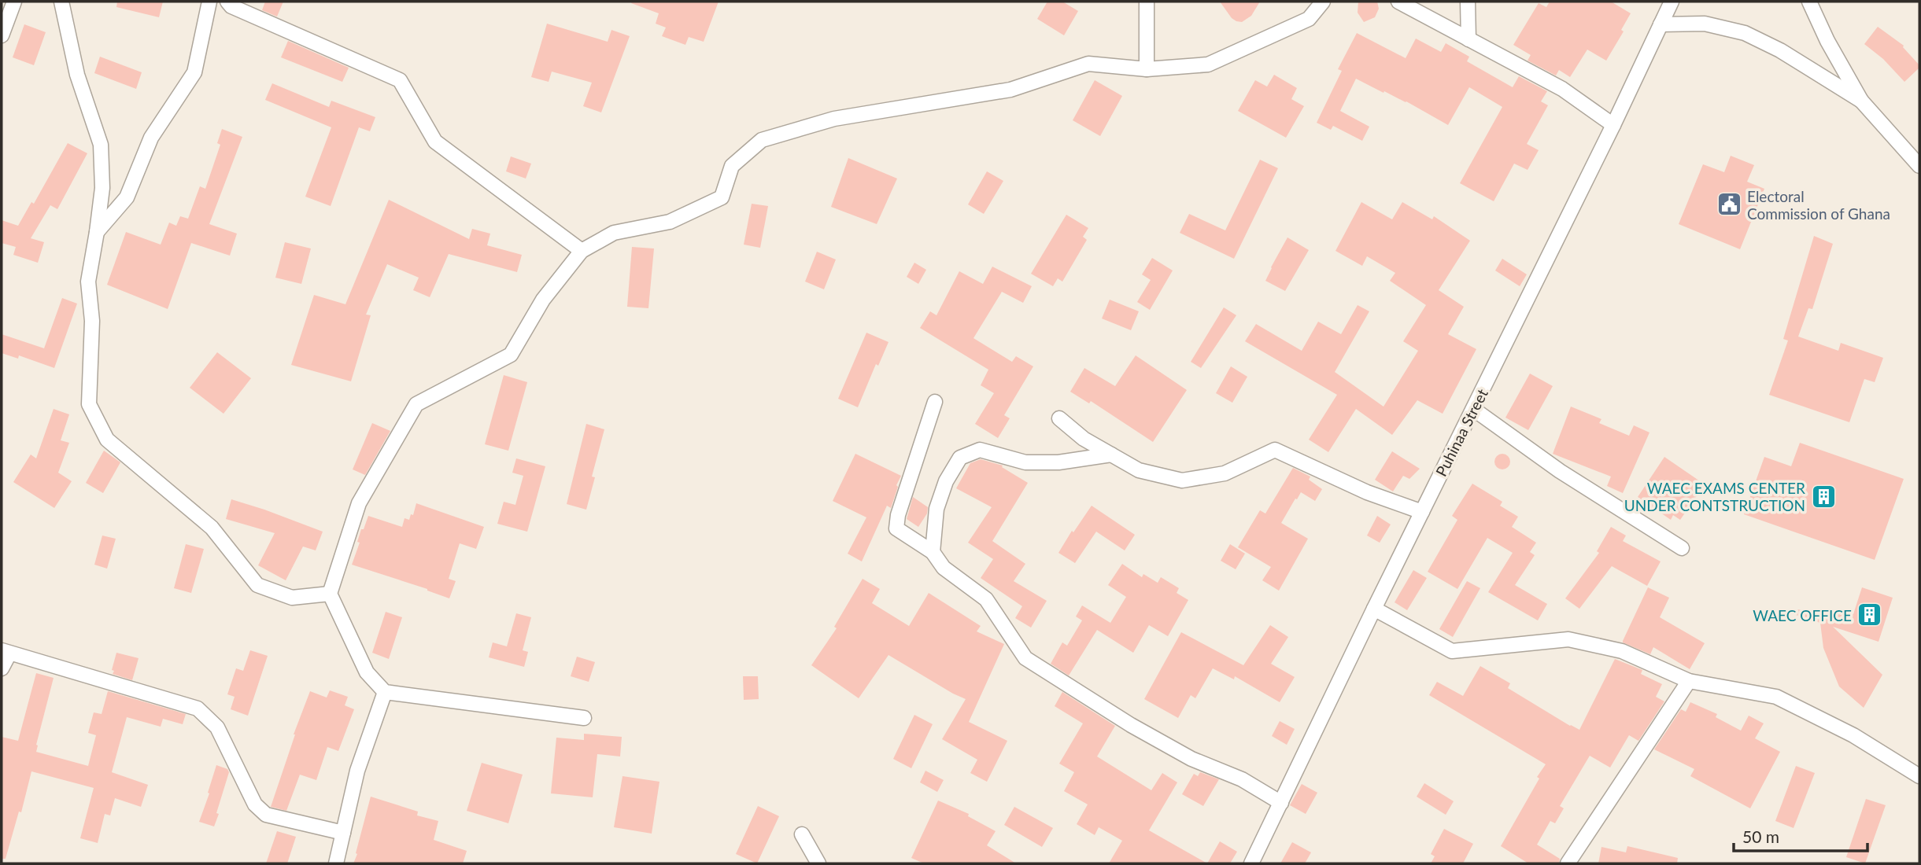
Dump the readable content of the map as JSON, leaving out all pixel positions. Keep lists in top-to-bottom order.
{
  "streets": {
    "street": ["Puhinaa Street"]
  },
  "places": {
    "public building": ["Electoral Commission of Ghana"],
    "building": ["WAEC EXAMS CENTER UNDER CONTSTRUCTION", "WAEC OFFICE"]
  },
  "scale_bar": "50 m"
}
